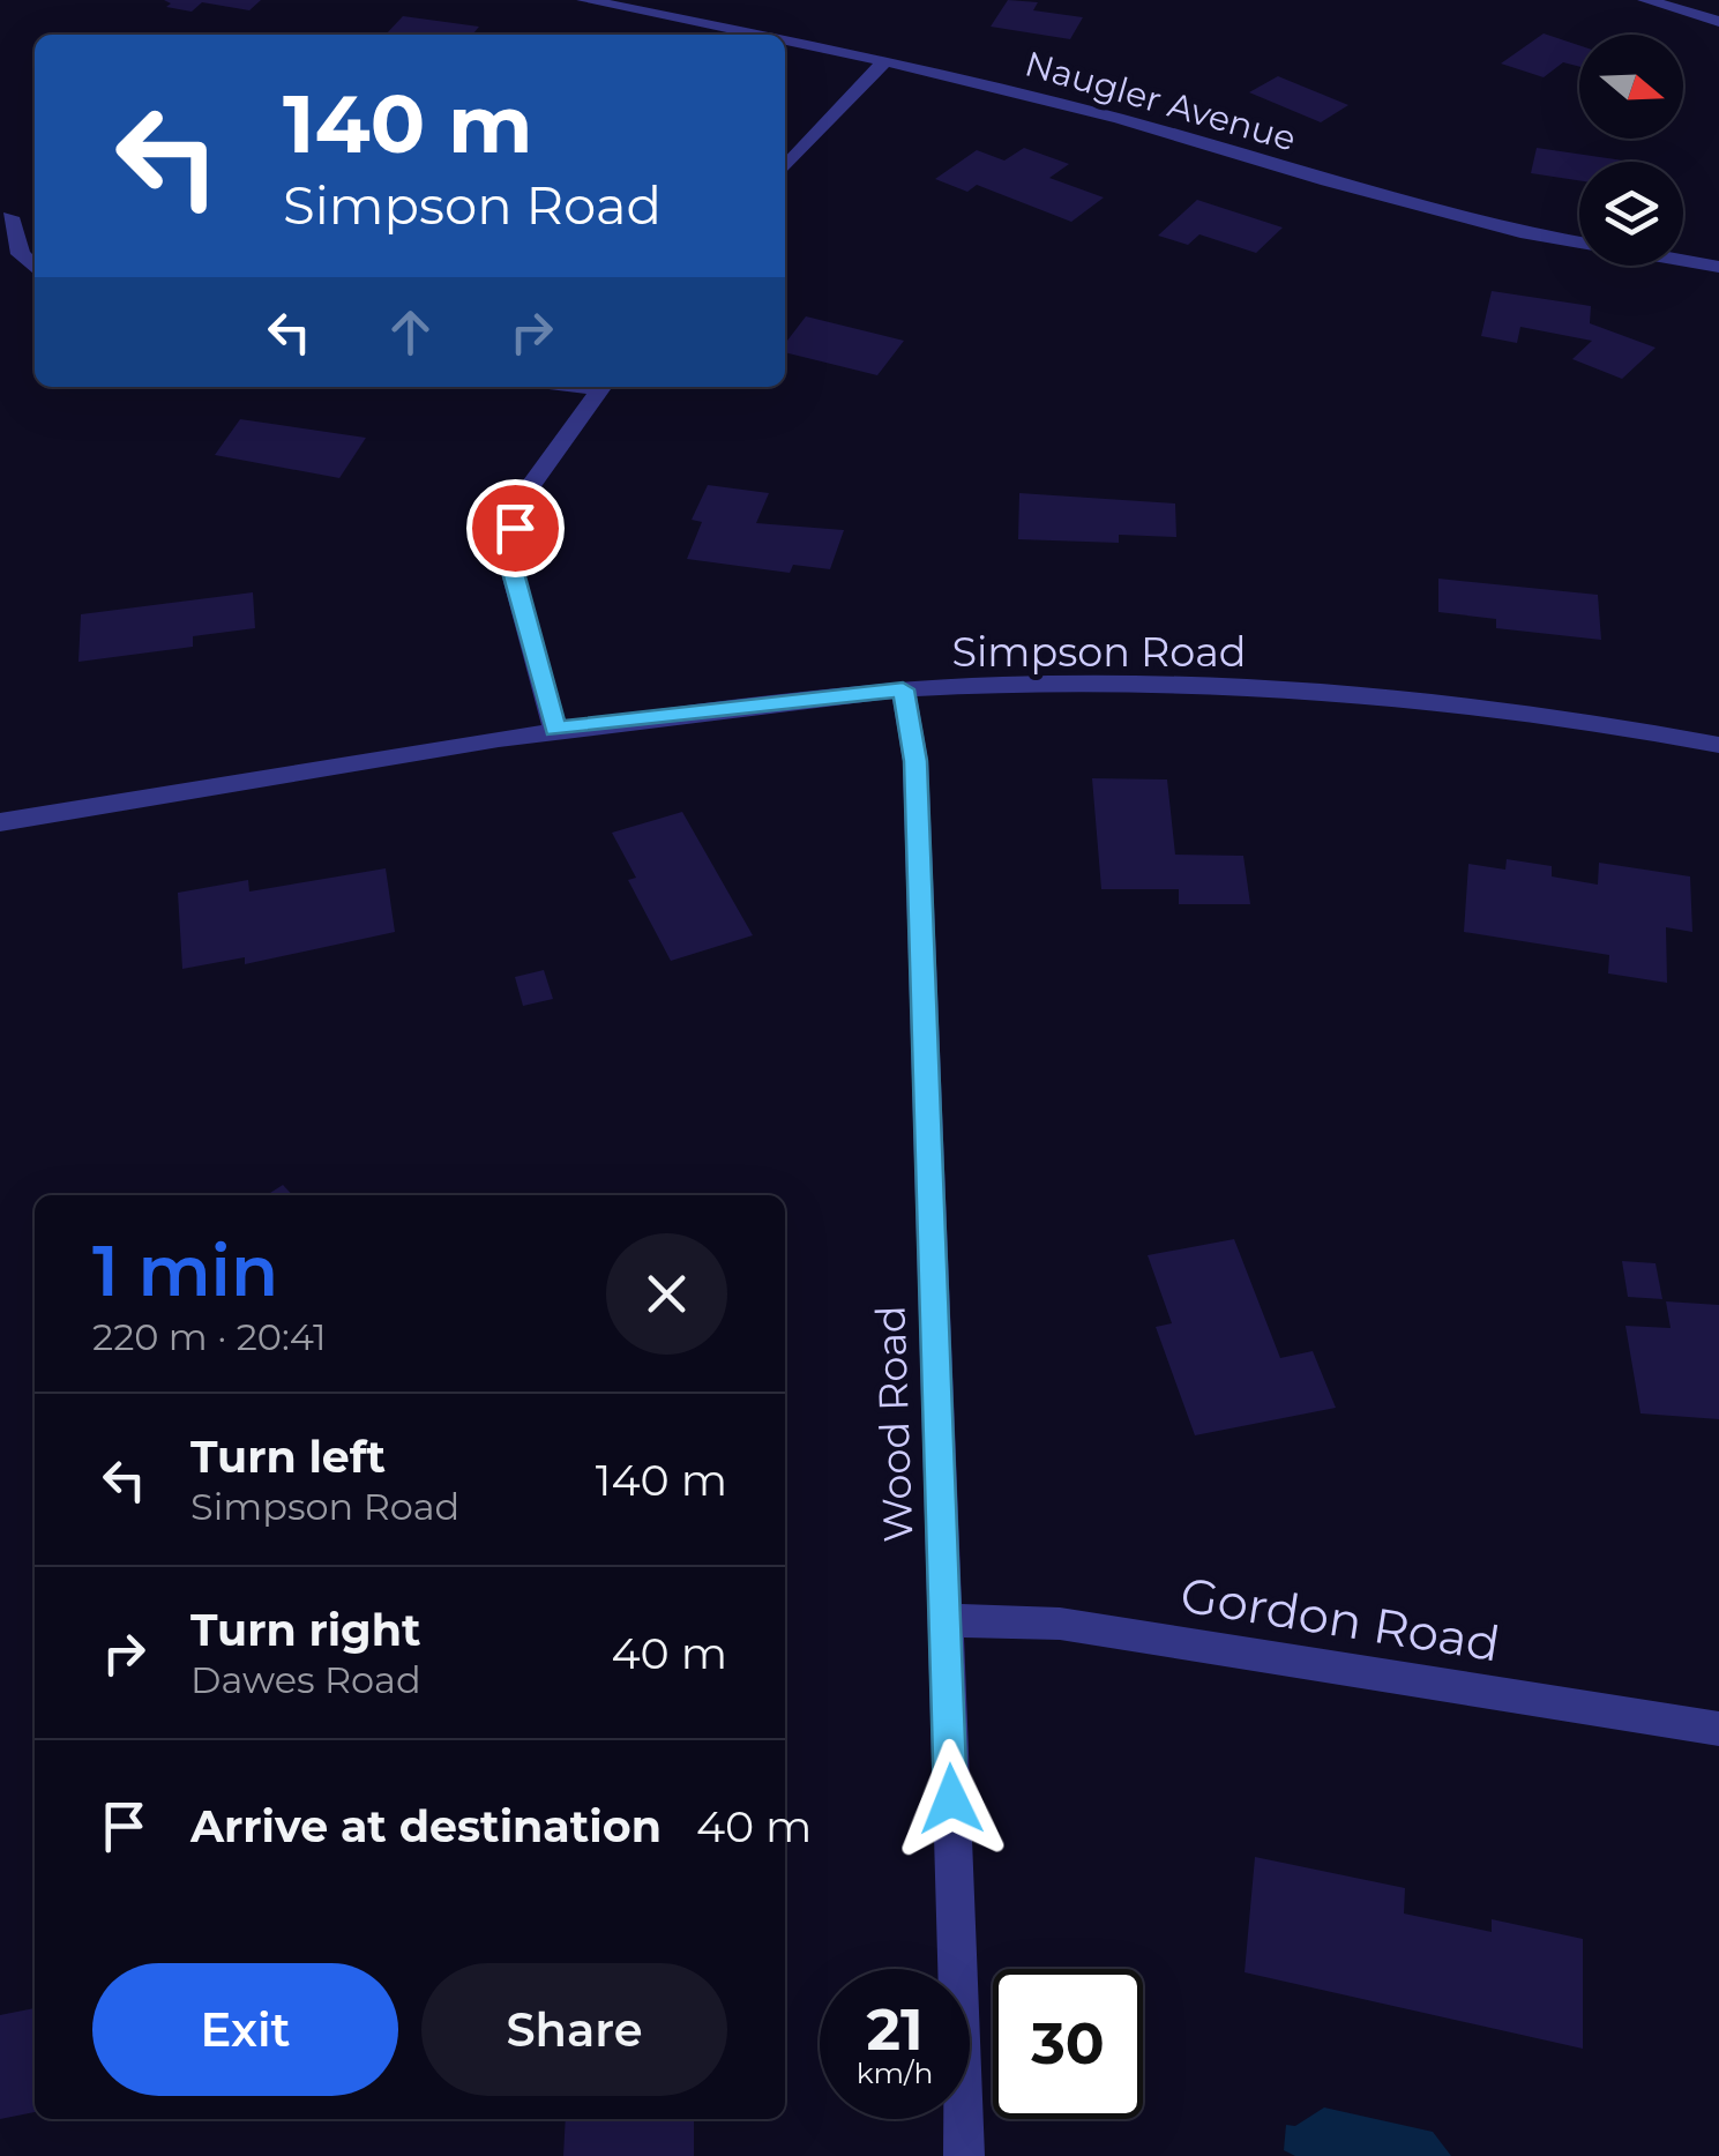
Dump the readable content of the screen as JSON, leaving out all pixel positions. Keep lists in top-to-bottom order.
{
  "streets": {
    "street": [
      "Naugler Avenue",
      "Simpson Road",
      "Wood Road",
      "Gordon Road"
    ]
  },
  "crossings": [
    ["Simpson Road", "Wood Road"],
    ["Wood Road", "Gordon Road"]
  ],
  "north": "right",
  "page": {
    "turn": ["140 m", "Simpson Road"],
    "heading": ["1 min", "220 m · 20:41"],
    "list": [
      {
        "name": "Turn left",
        "note": "Simpson Road",
        "value": "140 m"
      },
      {
        "name": "Turn right",
        "note": "Dawes Road",
        "value": "40 m"
      },
      {
        "name": "Arrive at destination",
        "value": "40 m"
      }
    ],
    "buttons": ["Exit", "Share"],
    "speed": "21 km/h",
    "limit": "30"
  }
}
